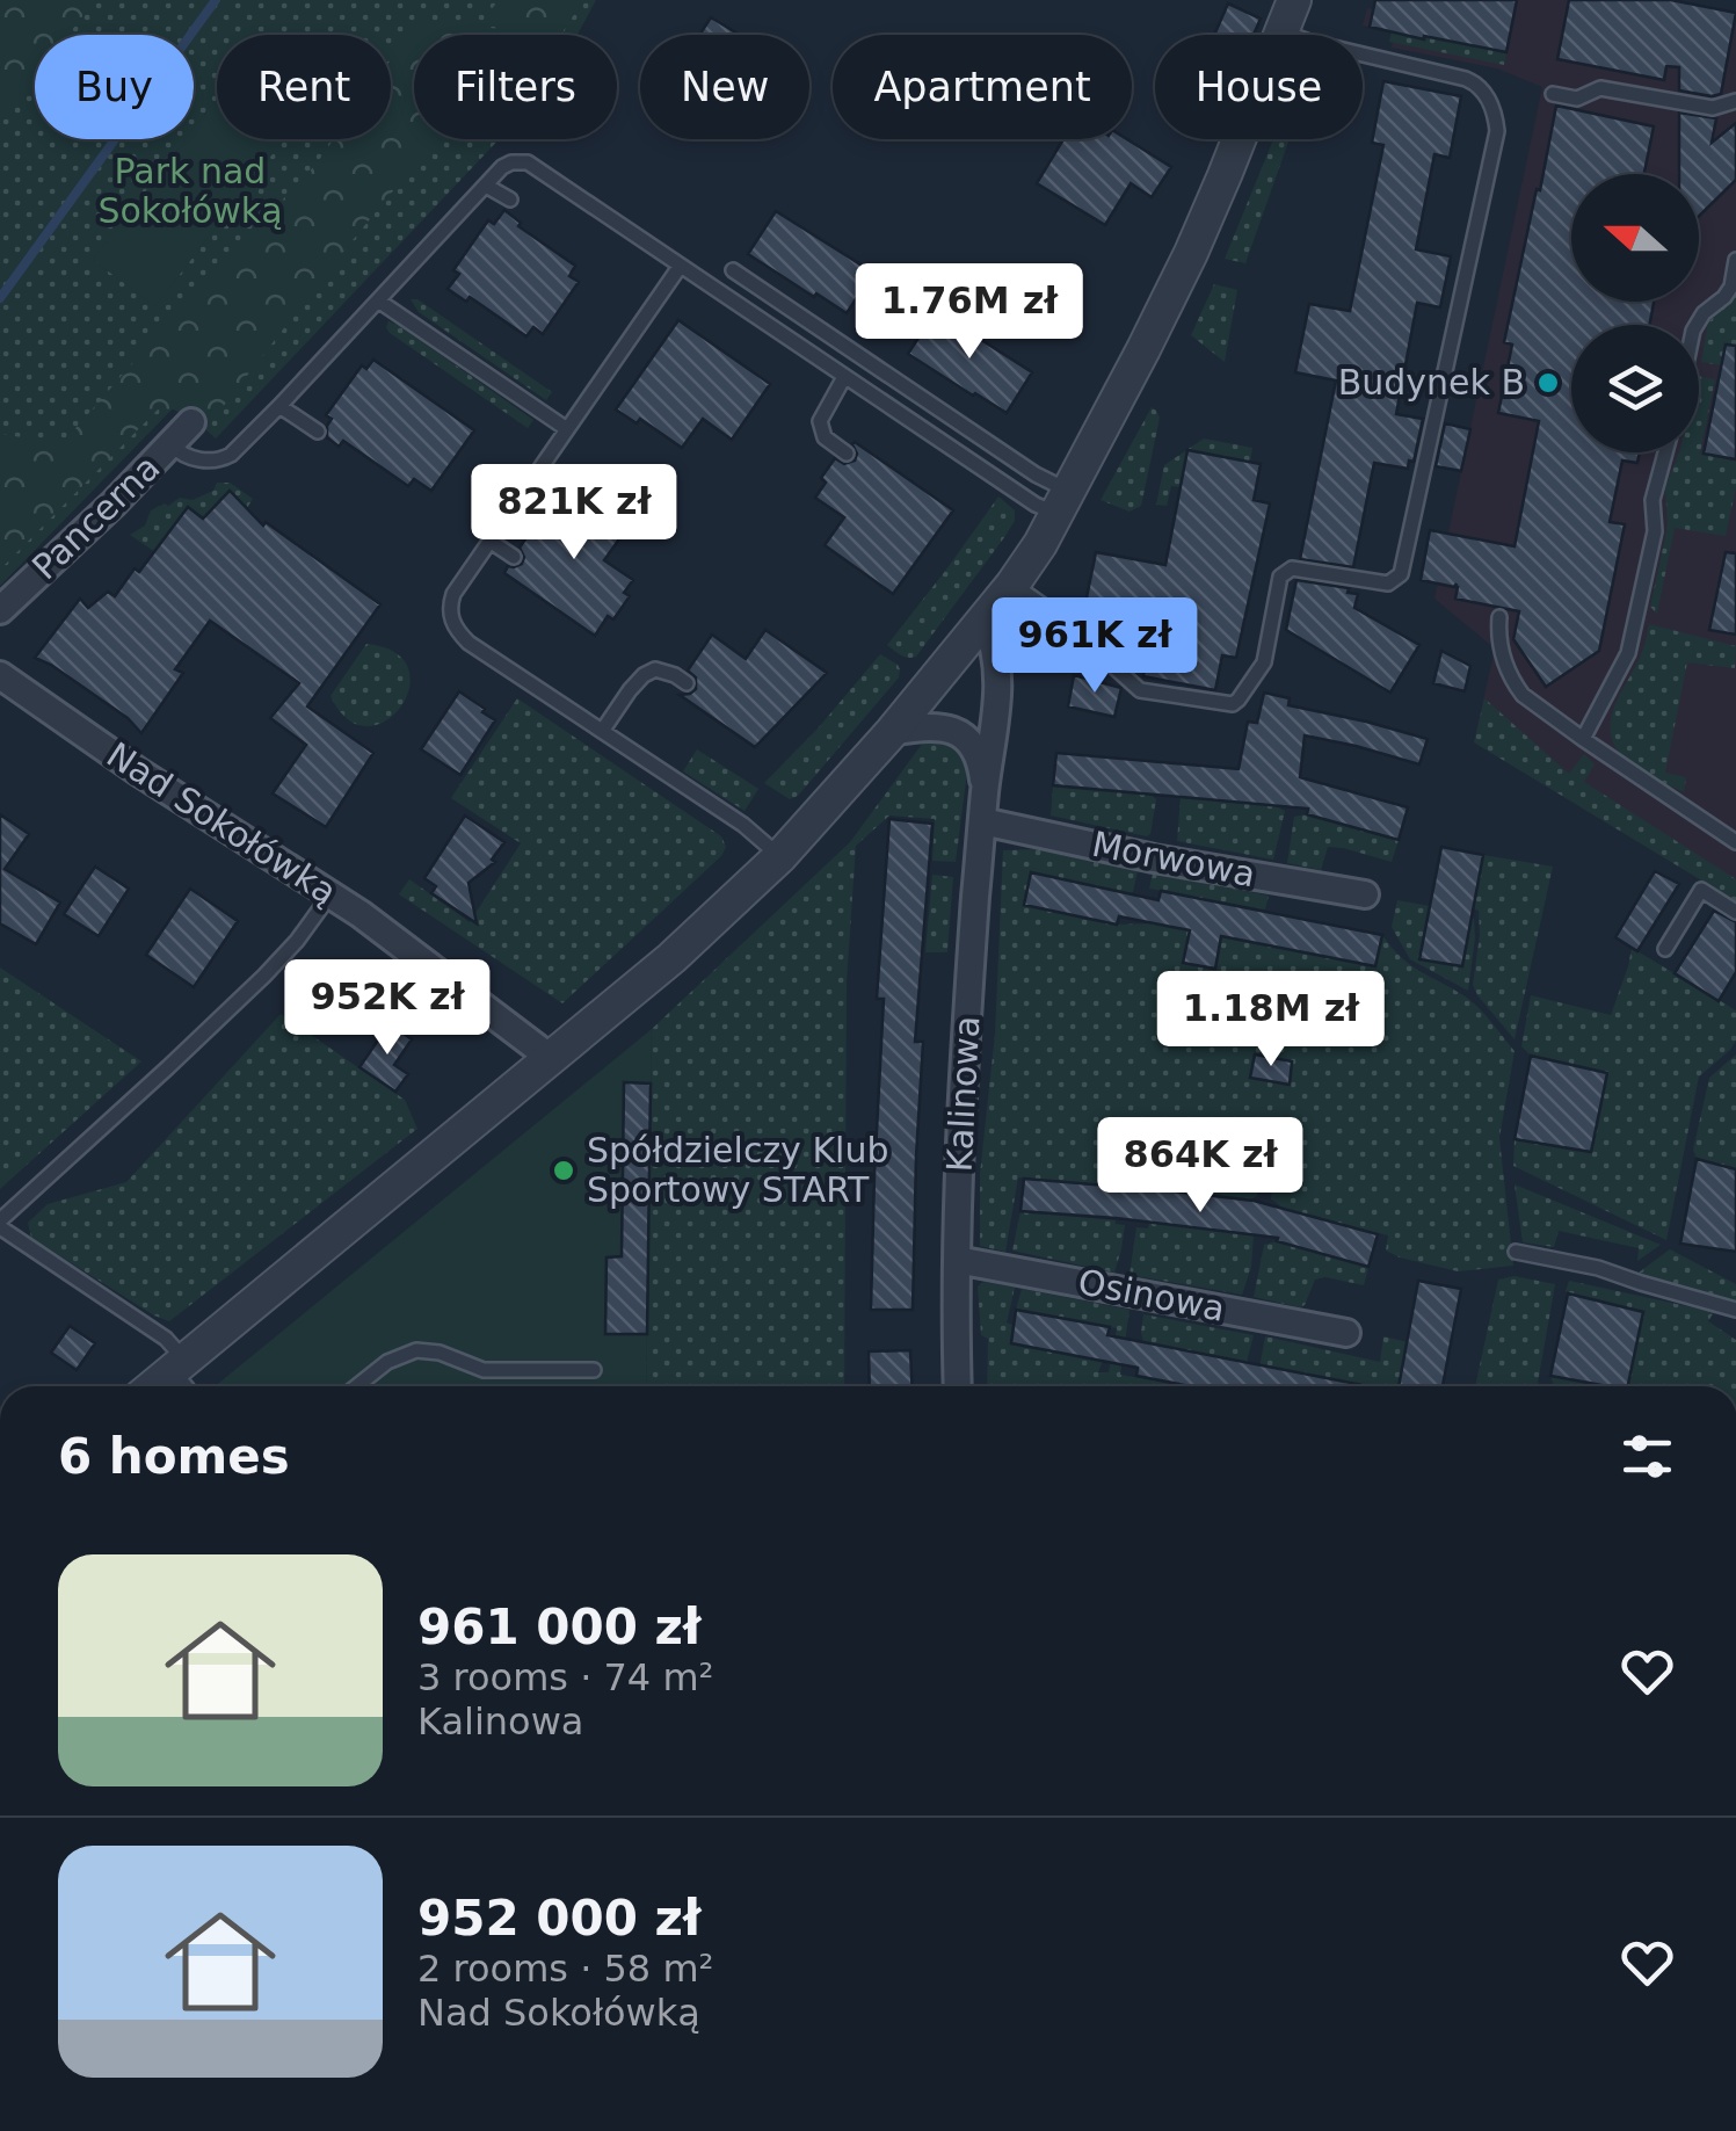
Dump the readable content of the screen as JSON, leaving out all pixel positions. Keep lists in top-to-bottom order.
{
  "streets": {
    "street": [
      "Pancerna",
      "Nad Sokołówką",
      "Morwowa",
      "Kalinowa",
      "Osinowa"
    ]
  },
  "crossings": [
    ["Morwowa", "Kalinowa"],
    ["Kalinowa", "Osinowa"]
  ],
  "parks": ["Park nad Sokołówką"],
  "places": ["Budynek B", "Spółdzielczy Klub Sportowy START"],
  "north": "left",
  "page": {
    "chip": [
      "Buy",
      "Rent",
      "Filters",
      "New",
      "Apartment",
      "House"
    ],
    "price": [
      "1.76M zł",
      "821K zł",
      "961K zł",
      "952K zł",
      "1.18M zł",
      "864K zł"
    ],
    "heading": "6 homes",
    "list": [
      {
        "name": "961 000 zł",
        "note": "3 rooms · 74 m² · Kalinowa"
      },
      {
        "name": "952 000 zł",
        "note": "2 rooms · 58 m² · Nad Sokołówką"
      }
    ]
  }
}
